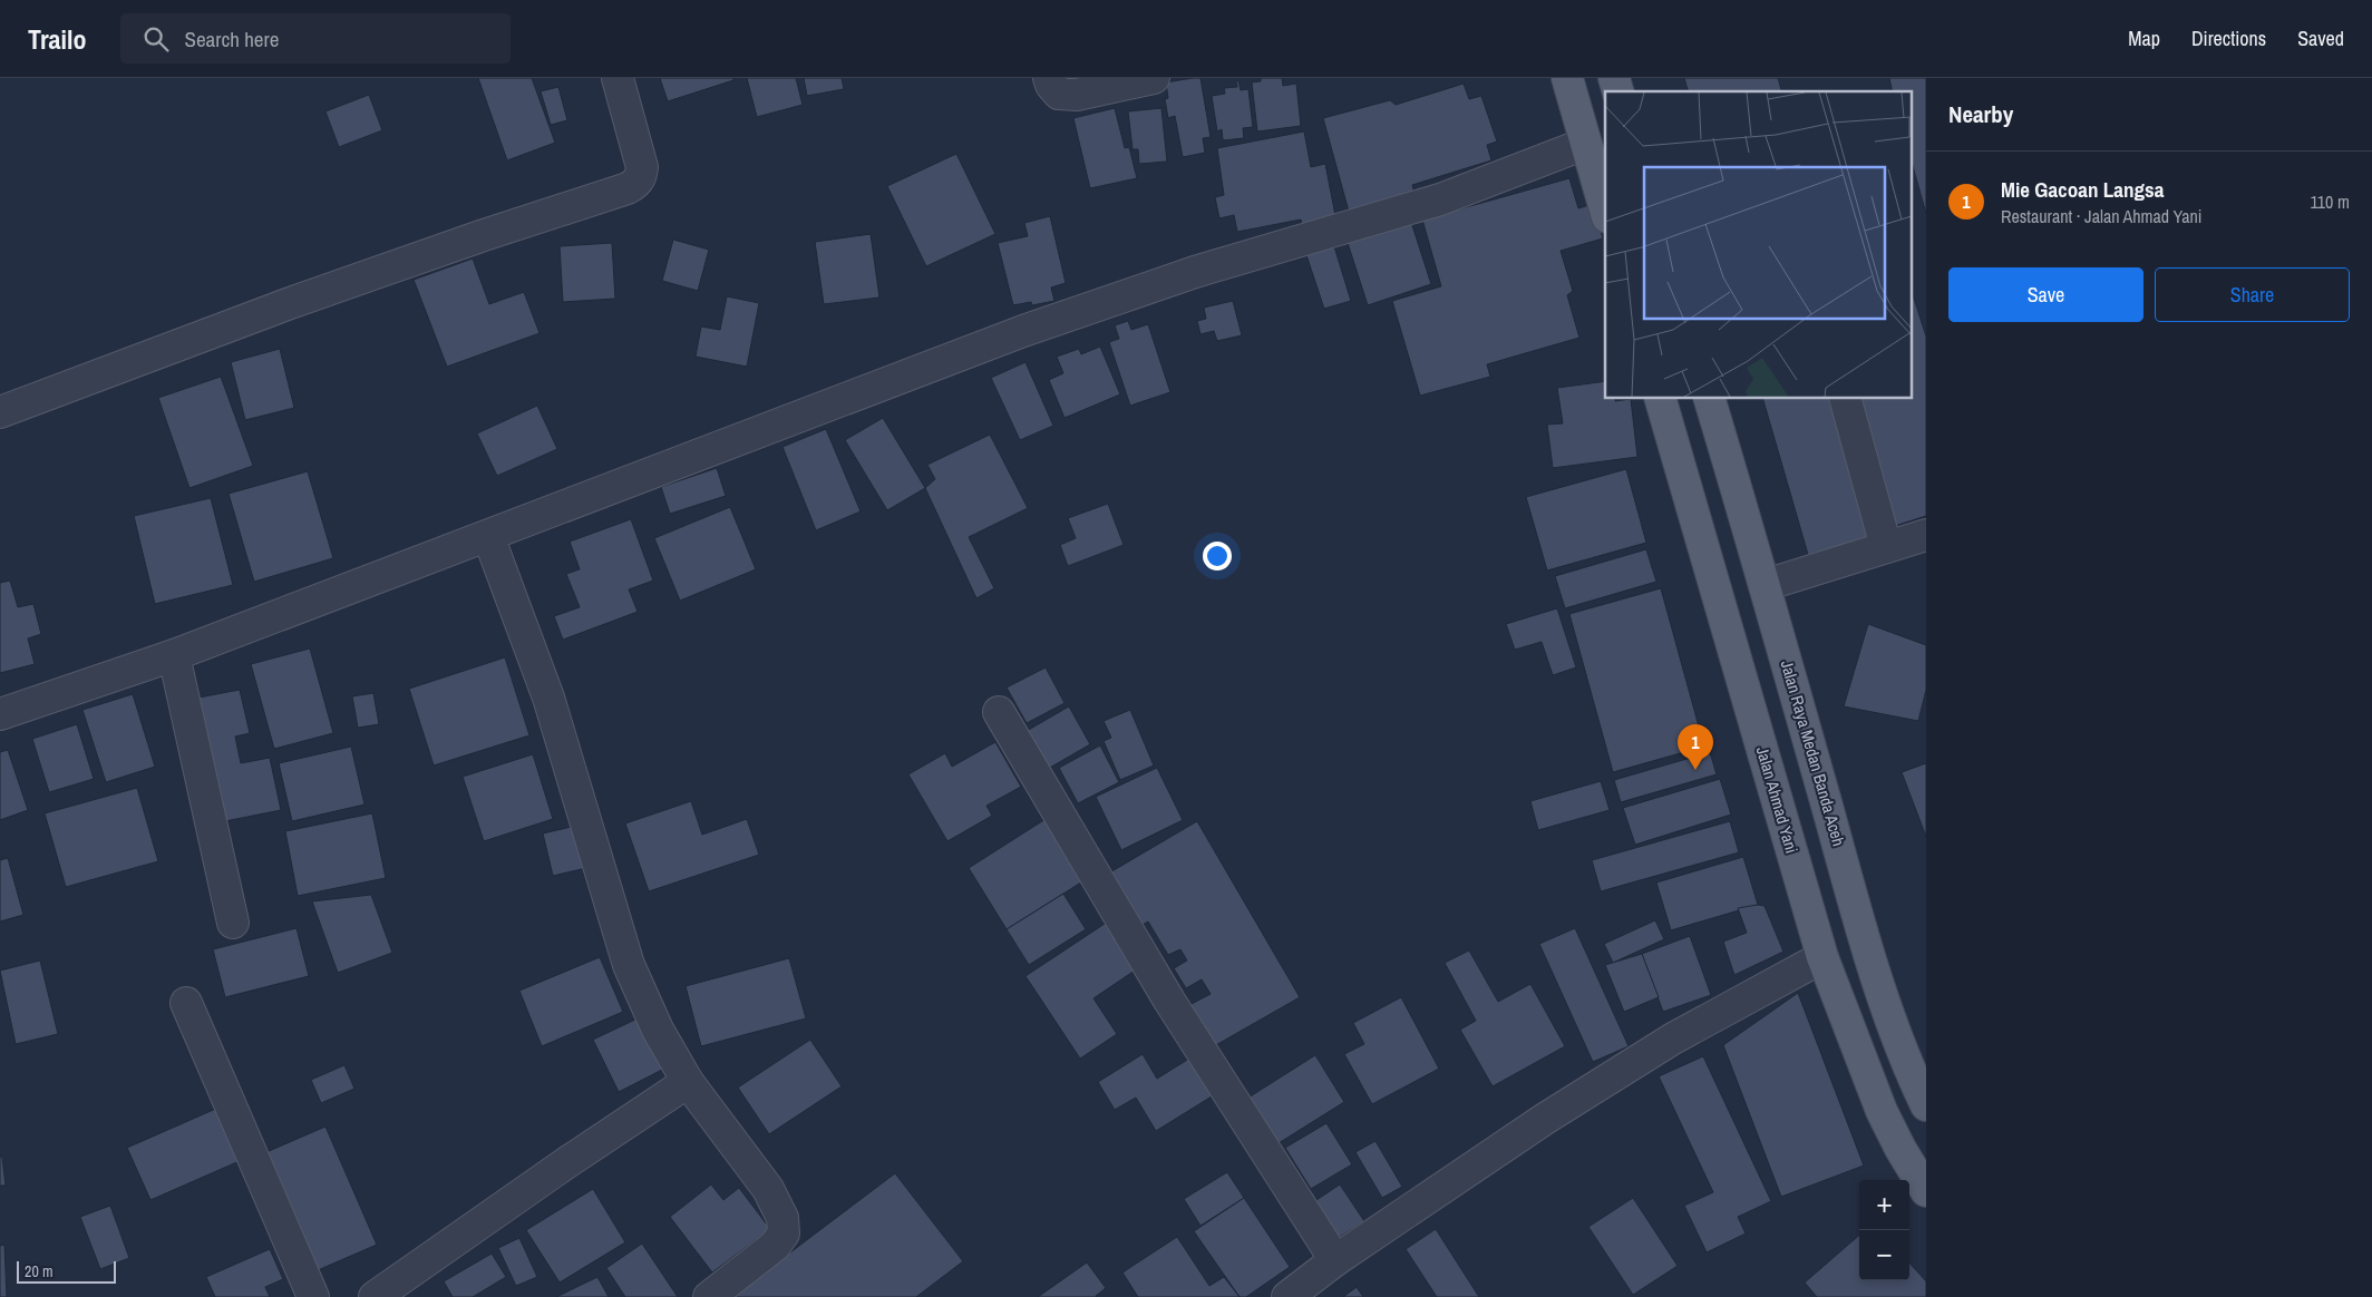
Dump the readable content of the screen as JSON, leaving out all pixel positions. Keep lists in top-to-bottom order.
{
  "streets": {
    "main road": ["Jalan Raya Medan Banda Aceh", "Jalan Ahmad Yani"]
  },
  "scale_bar": "20 m",
  "page": {
    "header": "Trailo",
    "search": "Search here",
    "nav": ["Map", "Directions", "Saved"],
    "heading": "Nearby",
    "list": [
      {
        "mark": "1",
        "name": "Mie Gacoan Langsa",
        "note": "Restaurant · Jalan Ahmad Yani",
        "value": "110 m"
      }
    ],
    "buttons": ["Save", "Share"],
    "pins": "1",
    "map_buttons": ["+", "−"],
    "scale": "20 m"
  }
}
